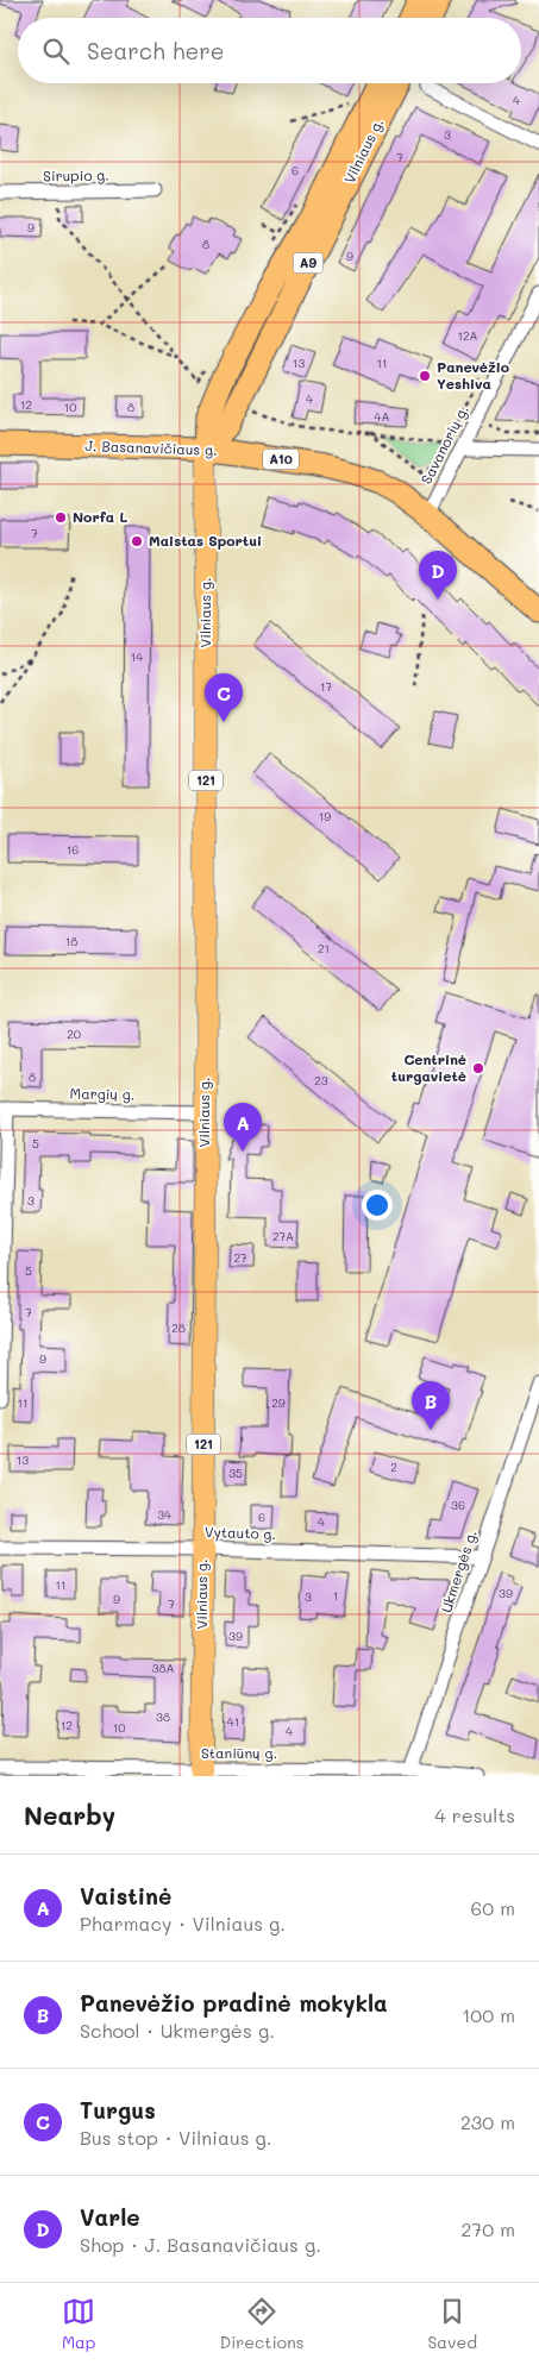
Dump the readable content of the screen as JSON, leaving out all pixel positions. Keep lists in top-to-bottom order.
{
  "streets": {
    "highway": [
      "Vilniaus g.",
      "A9",
      "J. Basanavičiaus g.",
      "A10"
    ],
    "main road": ["121"],
    "street": [
      "Sirupio g.",
      "Savanorių g.",
      "Margių g.",
      "Vytauto g.",
      "Ukmergės g.",
      "Staniūnų g."
    ]
  },
  "crossings": [
    ["Vilniaus g.", "J. Basanavičiaus g."],
    ["Vilniaus g.", "Margių g."],
    ["Vilniaus g.", "Vytauto g."],
    ["Vilniaus g.", "Staniūnų g."],
    ["Savanorių g.", "J. Basanavičiaus g."],
    ["Vytauto g.", "Ukmergės g."],
    ["Ukmergės g.", "Staniūnų g."]
  ],
  "places": [
    "Panevėžio Yeshiva",
    "Norfa L",
    "Maistas Sportui",
    "Centrinė turgavietė"
  ],
  "house_numbers": [
    "4",
    "3",
    "7",
    "6",
    "9",
    "8",
    "9",
    "12A",
    "13",
    "11",
    "4",
    "12",
    "10",
    "8",
    "4A",
    "7",
    "14",
    "17",
    "19",
    "16",
    "18",
    "21",
    "20",
    "8",
    "23",
    "5",
    "3",
    "27A",
    "27",
    "5",
    "7",
    "28",
    "9",
    "11",
    "29",
    "13",
    "2",
    "35",
    "36",
    "34",
    "6",
    "4",
    "11",
    "39",
    "1",
    "3",
    "9",
    "7",
    "39",
    "38A",
    "38",
    "41",
    "12",
    "10",
    "4"
  ],
  "page": {
    "search": "Search here",
    "pins": [
      "D",
      "C",
      "A",
      "B"
    ],
    "heading": ["Nearby", "4 results"],
    "list": [
      {
        "mark": "A",
        "name": "Vaistinė",
        "note": "Pharmacy · Vilniaus g.",
        "value": "60 m"
      },
      {
        "mark": "B",
        "name": "Panevėžio pradinė mokykla",
        "note": "School · Ukmergės g.",
        "value": "100 m"
      },
      {
        "mark": "C",
        "name": "Turgus",
        "note": "Bus stop · Vilniaus g.",
        "value": "230 m"
      },
      {
        "mark": "D",
        "name": "Varle",
        "note": "Shop · J. Basanavičiaus g.",
        "value": "270 m"
      }
    ],
    "nav": ["Map", "Directions", "Saved"]
  }
}
